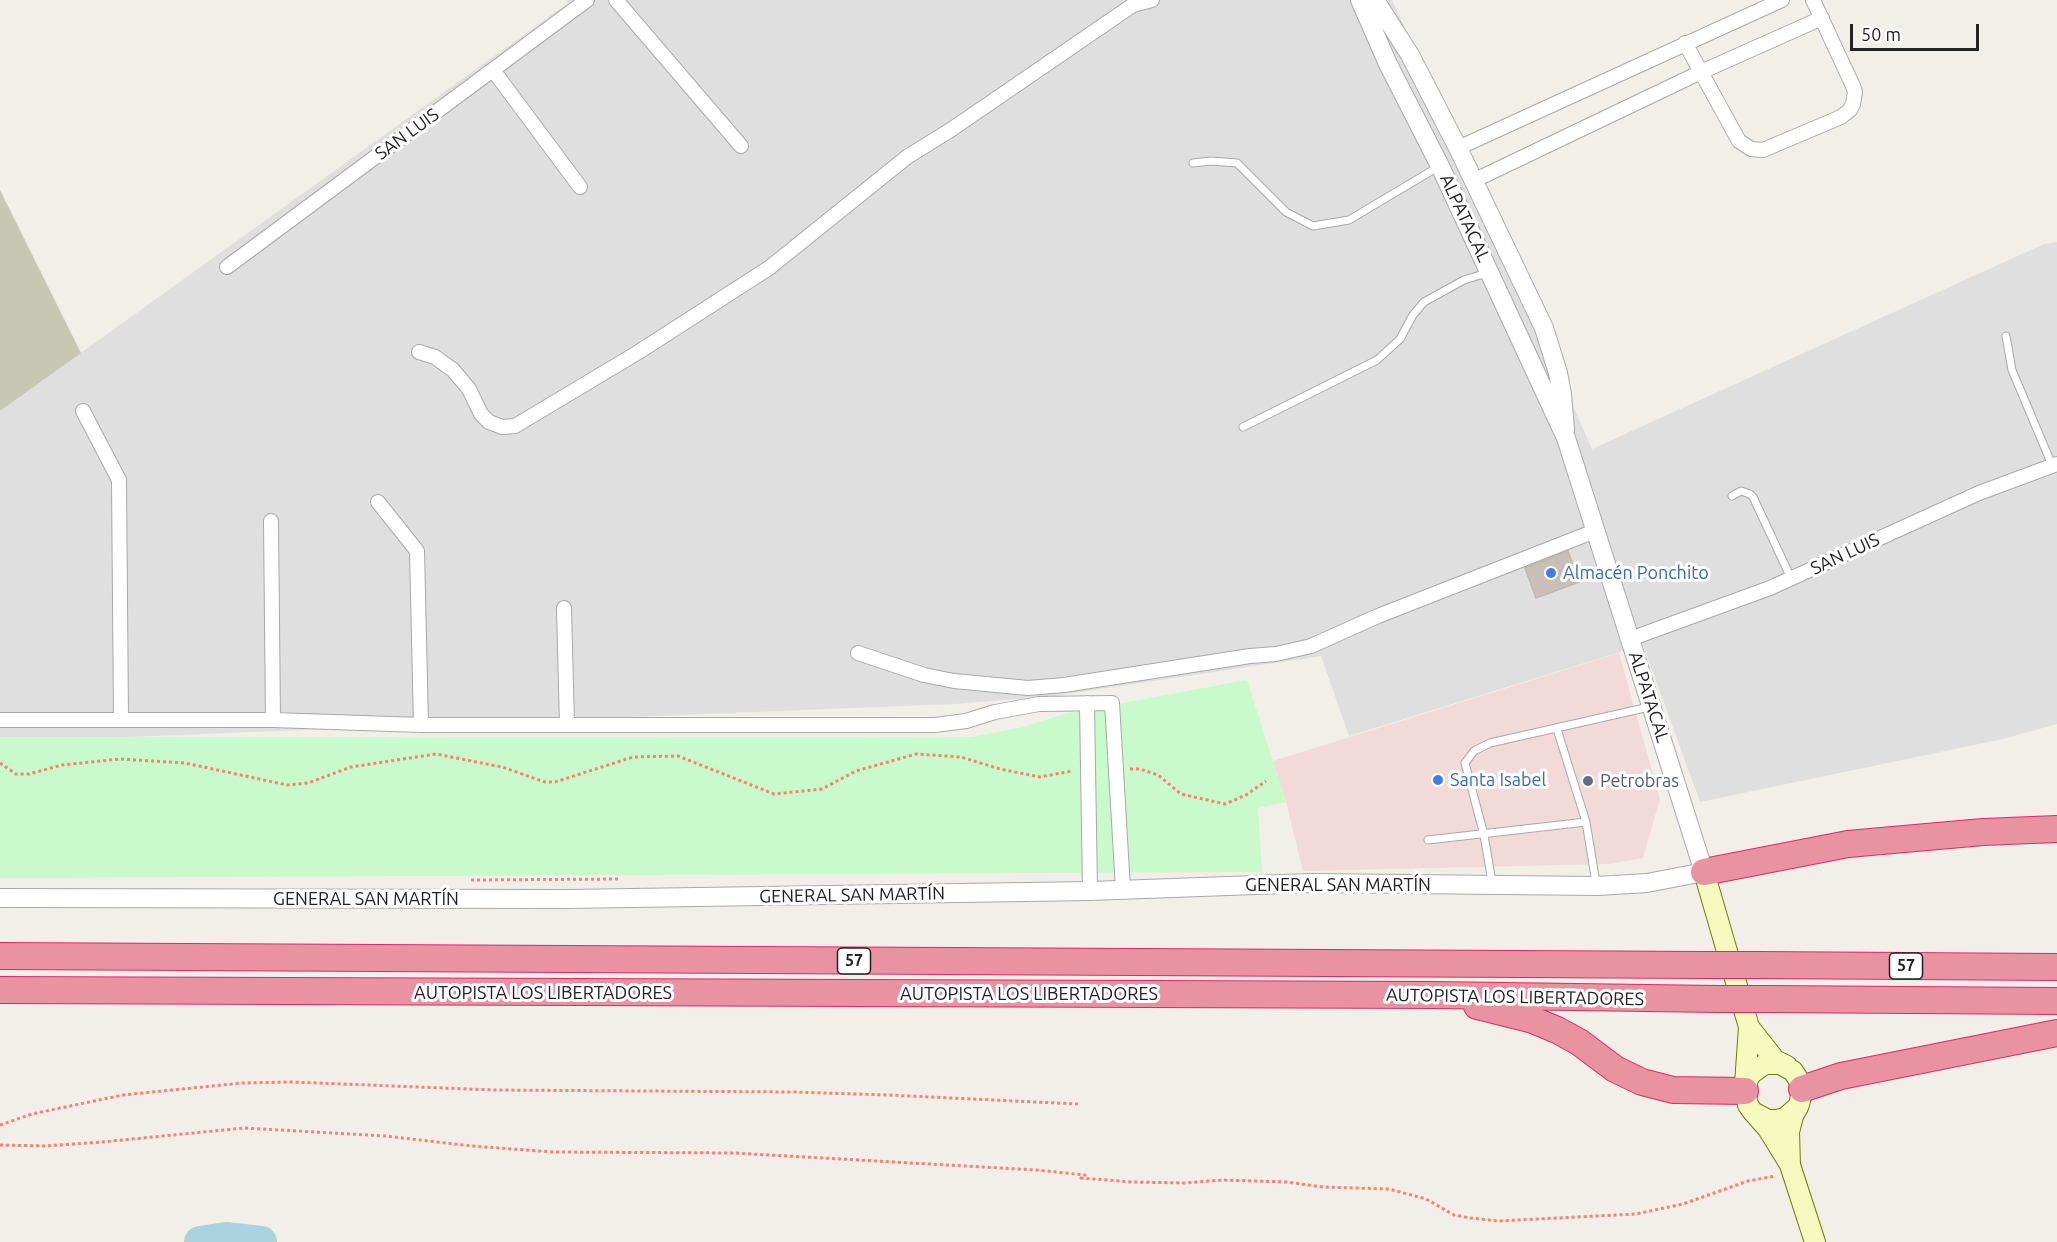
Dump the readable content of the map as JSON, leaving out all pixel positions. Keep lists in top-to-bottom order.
{
  "streets": {
    "highway": ["57", "AUTOPISTA LOS LIBERTADORES"],
    "main road": ["ALPATACAL"],
    "street": ["SAN LUIS", "GENERAL SAN MARTÍN"]
  },
  "crossings": [
    ["SAN LUIS", "ALPATACAL"],
    ["ALPATACAL", "GENERAL SAN MARTÍN"]
  ],
  "places": ["Almacén Ponchito", "Santa Isabel", "Petrobras"],
  "scale_bar": "50 m"
}
